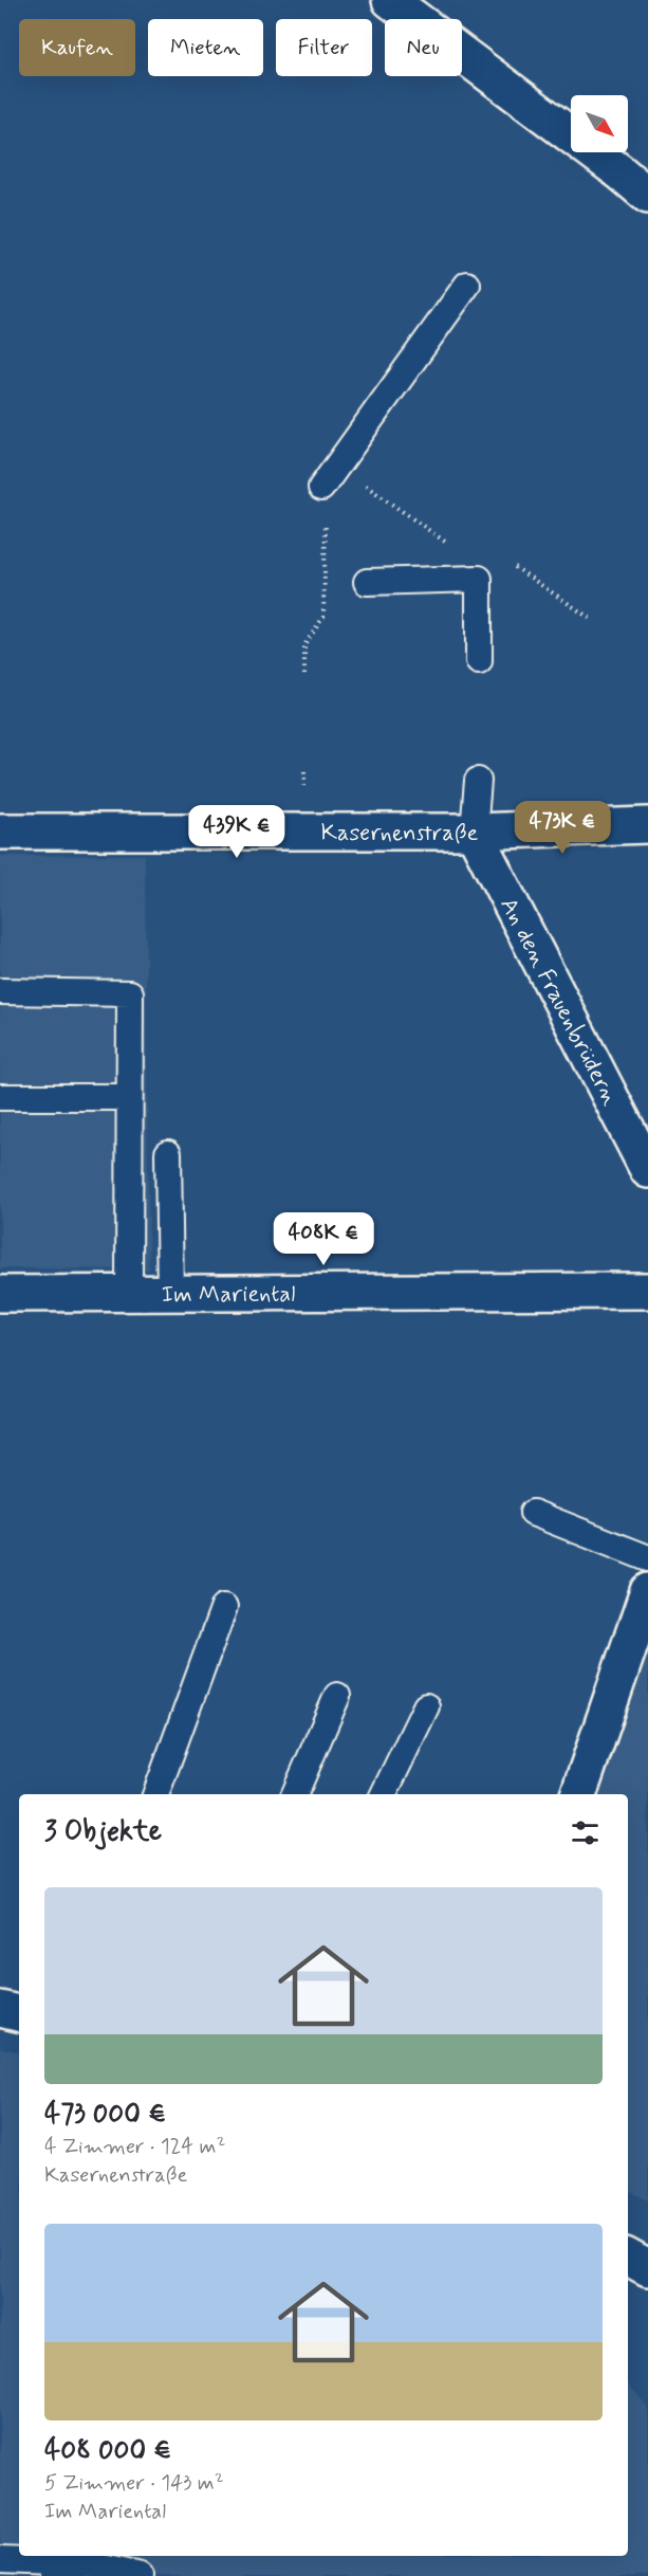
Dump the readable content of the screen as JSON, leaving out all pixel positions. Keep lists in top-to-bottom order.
{
  "streets": {
    "street": ["Kasernenstraße", "An den Frauenbrüdern", "Im Mariental"]
  },
  "crossings": [
    ["Kasernenstraße", "An den Frauenbrüdern"]
  ],
  "north": "bottom right",
  "page": {
    "chip": [
      "Kaufen",
      "Mieten",
      "Filter",
      "Neu"
    ],
    "price": ["473K €", "439K €", "408K €"],
    "heading": "3 Objekte",
    "list": [
      {
        "name": "473 000 €",
        "note": "4 Zimmer · 124 m² · Kasernenstraße"
      },
      {
        "name": "408 000 €",
        "note": "5 Zimmer · 143 m² · Im Mariental"
      }
    ]
  }
}
